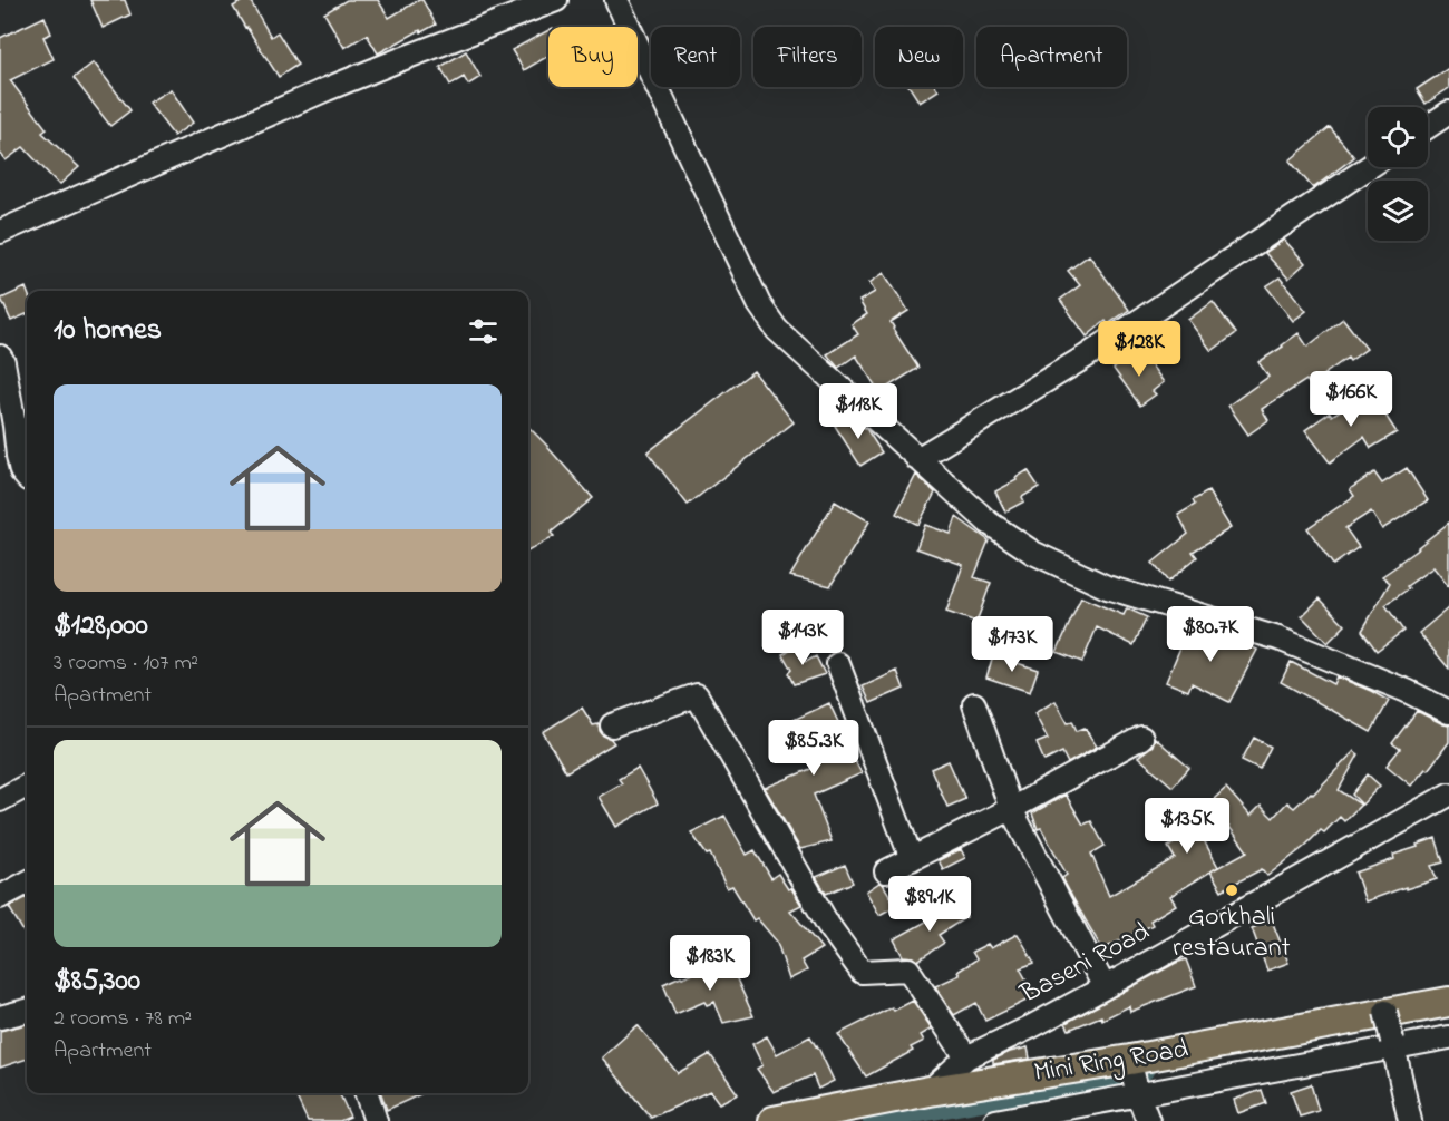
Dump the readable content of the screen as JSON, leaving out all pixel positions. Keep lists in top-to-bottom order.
{
  "streets": {
    "main road": ["Mini Ring Road"],
    "street": ["Baseni Road"]
  },
  "crossings": [
    ["Baseni Road", "Mini Ring Road"]
  ],
  "places": ["Gorkhali restaurant"],
  "page": {
    "chip": [
      "Buy",
      "Rent",
      "Filters",
      "New",
      "Apartment"
    ],
    "heading": "10 homes",
    "price": [
      "$128K",
      "$166K",
      "$118K",
      "$80.7K",
      "$143K",
      "$173K",
      "$85.3K",
      "$135K",
      "$89.1K",
      "$183K"
    ],
    "list": [
      {
        "name": "$128,000",
        "note": "3 rooms · 107 m² · Apartment"
      },
      {
        "name": "$85,300",
        "note": "2 rooms · 78 m² · Apartment"
      }
    ]
  }
}
